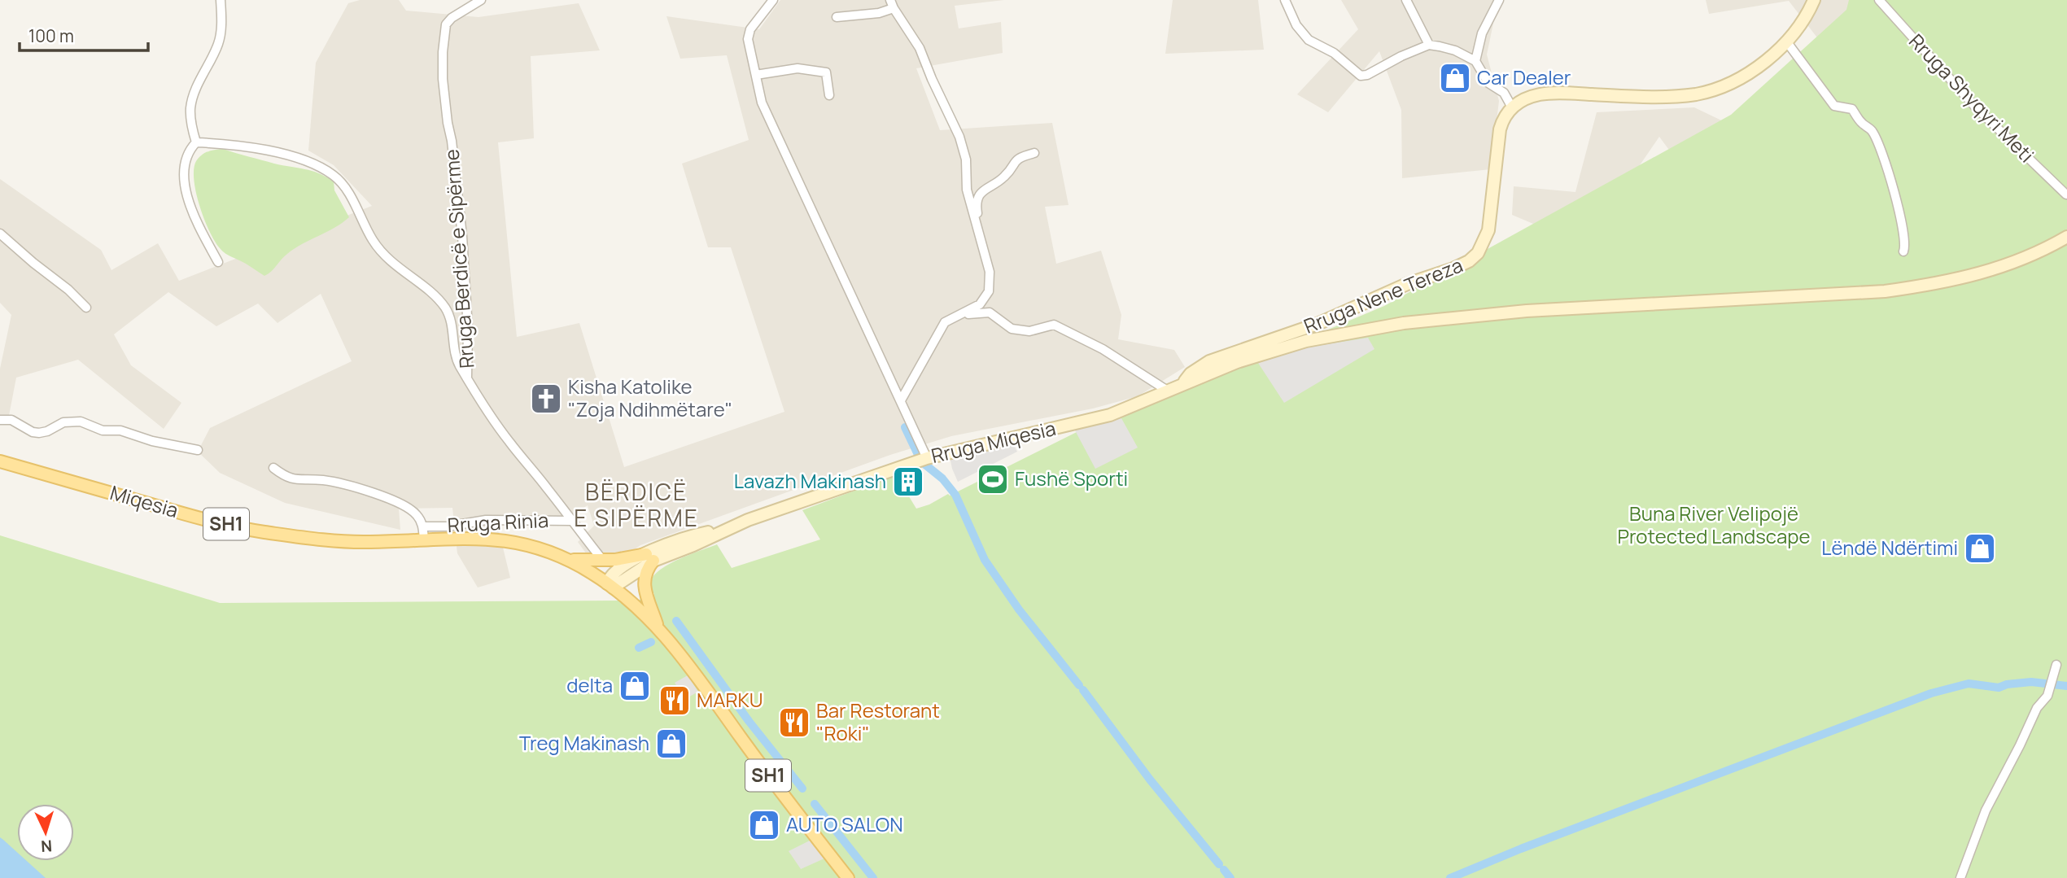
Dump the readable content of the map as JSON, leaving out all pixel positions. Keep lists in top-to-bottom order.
{
  "streets": {
    "main road": [
      "Rruga Nene Tereza",
      "Rruga Miqesia",
      "Miqesia",
      "SH1"
    ],
    "street": ["Rruga Shyqyri Meti", "Rruga Berdicë e Sipërme", "Rruga Rinia"]
  },
  "crossings": [
    ["Rruga Berdicë e Sipërme", "Rruga Rinia"],
    ["Rruga Nene Tereza", "Rruga Miqesia"],
    ["Rruga Miqesia", "SH1"],
    ["Miqesia", "Rruga Rinia"],
    ["Miqesia", "SH1"]
  ],
  "districts": ["BËRDICË E SIPËRME"],
  "parks": ["Buna River Velipojë Protected Landscape"],
  "places": {
    "shop": [
      "Car Dealer",
      "Lëndë Ndërtimi",
      "delta",
      "Treg Makinash",
      "AUTO SALON"
    ],
    "church": ["Kisha Katolike \"Zoja Ndihmëtare\""],
    "sports": ["Fushë Sporti"],
    "building": ["Lavazh Makinash"],
    "restaurant": ["MARKU", "Bar Restorant \"Roki\""]
  },
  "scale_bar": "100 m",
  "north": "bottom"
}
